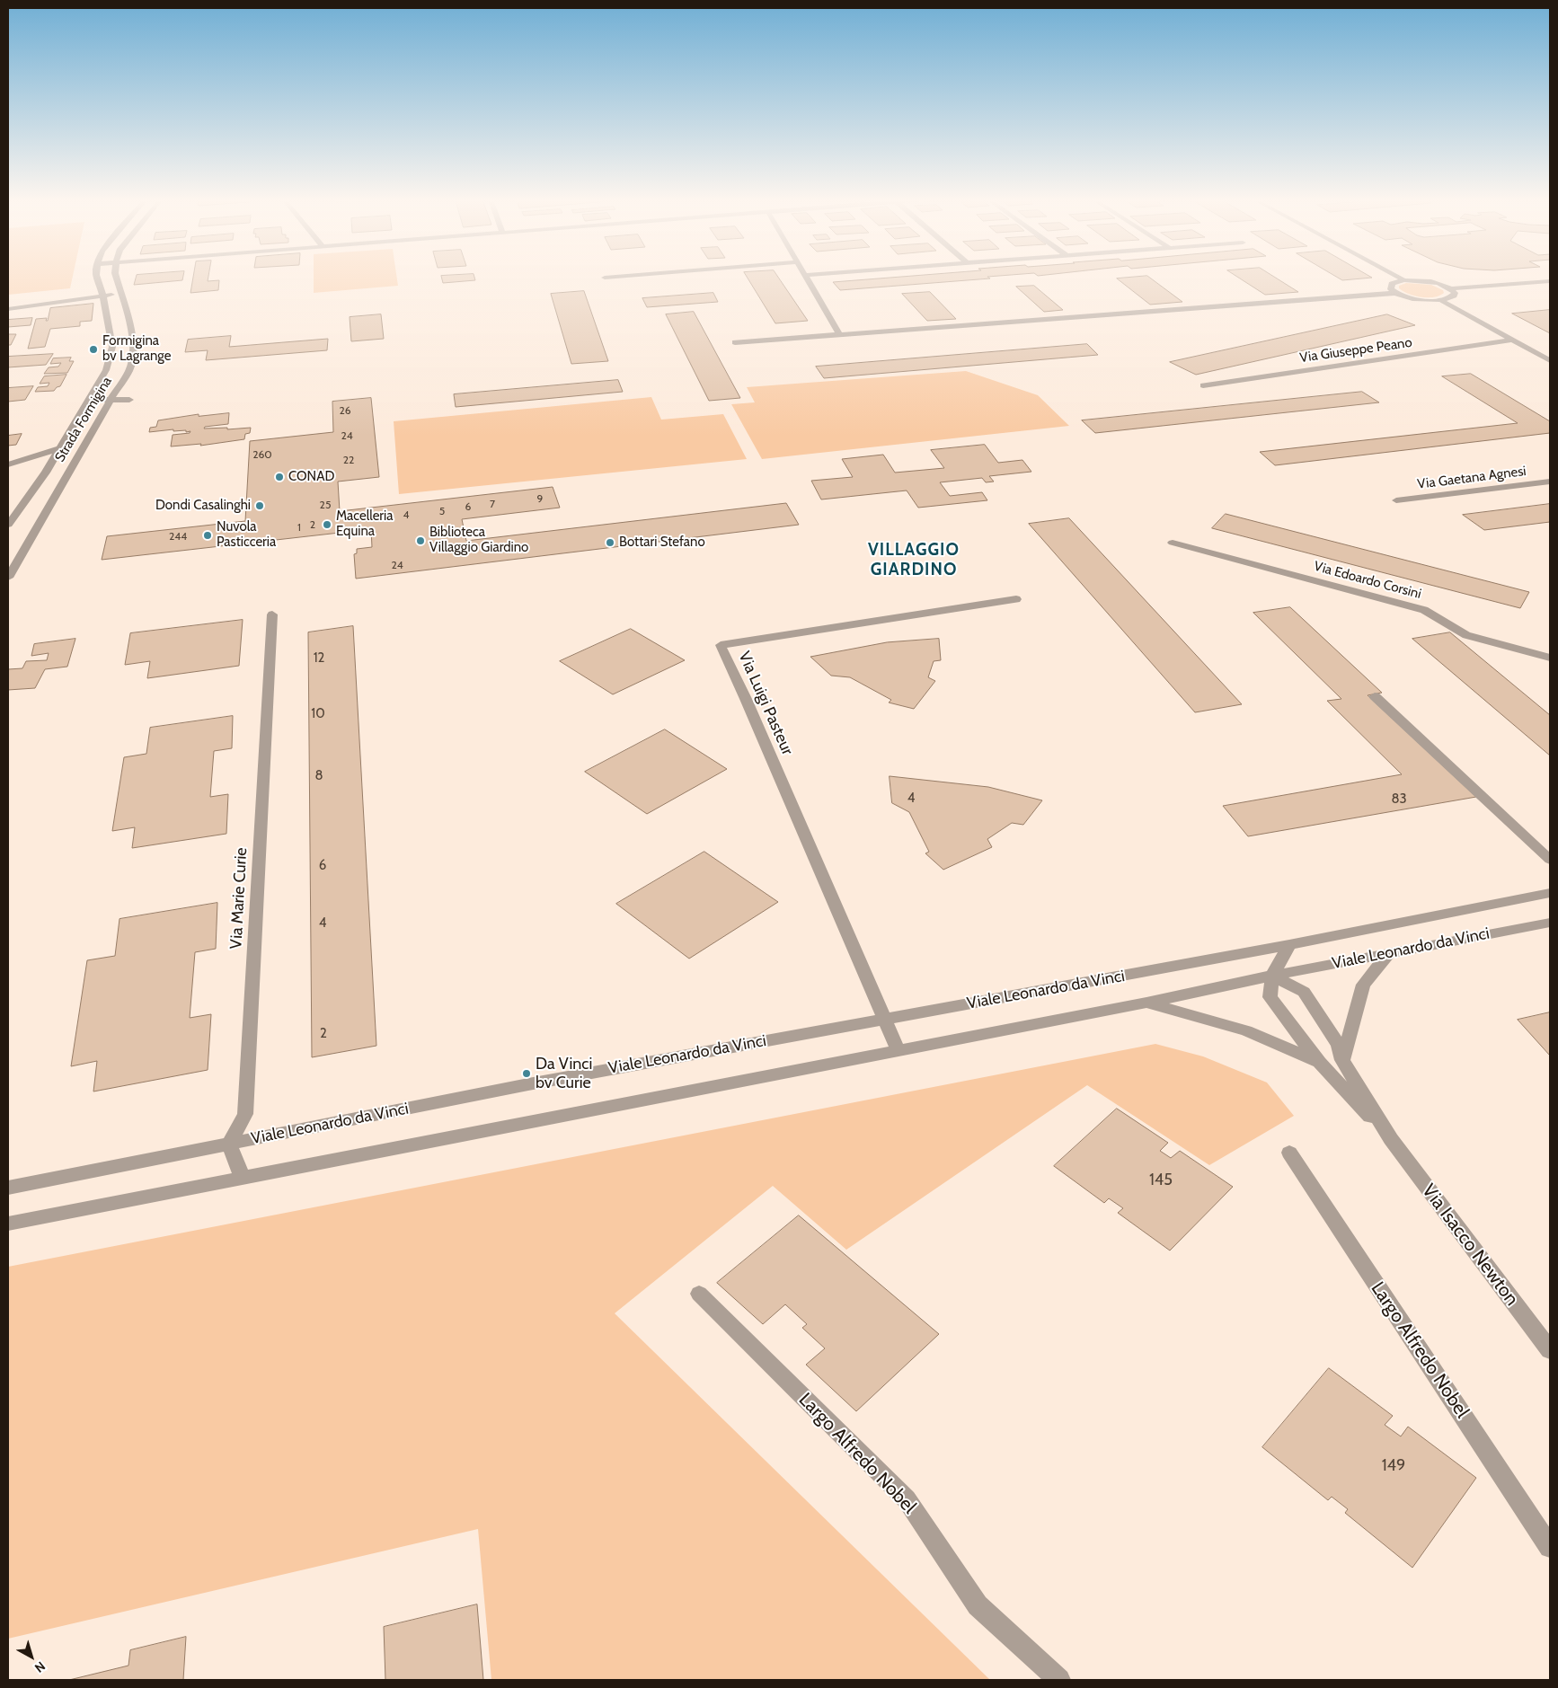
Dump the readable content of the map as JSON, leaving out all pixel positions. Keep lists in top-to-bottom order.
{
  "streets": {
    "street": [
      "Via Giuseppe Peano",
      "Strada Formigina",
      "Via Gaetana Agnesi",
      "Via Edoardo Corsini",
      "Via Luigi Pasteur",
      "Via Marie Curie",
      "Viale Leonardo da Vinci",
      "Via Isacco Newton",
      "Largo Alfredo Nobel"
    ]
  },
  "crossings": [
    ["Via Luigi Pasteur", "Viale Leonardo da Vinci"],
    ["Via Marie Curie", "Viale Leonardo da Vinci"],
    ["Viale Leonardo da Vinci", "Via Isacco Newton"]
  ],
  "districts": ["VILLAGGIO GIARDINO"],
  "places": [
    "Formigina bv Lagrange",
    "CONAD",
    "Dondi Casalinghi",
    "Macelleria Equina",
    "Nuvola Pasticceria",
    "Biblioteca Villaggio Giardino",
    "Bottari Stefano",
    "Da Vinci bv Curie"
  ],
  "house_numbers": [
    "26",
    "24",
    "260",
    "22",
    "9",
    "7",
    "25",
    "6",
    "5",
    "4",
    "2",
    "1",
    "244",
    "24",
    "12",
    "10",
    "8",
    "4",
    "83",
    "6",
    "4",
    "2",
    "145",
    "149"
  ],
  "north": "bottom right"
}
